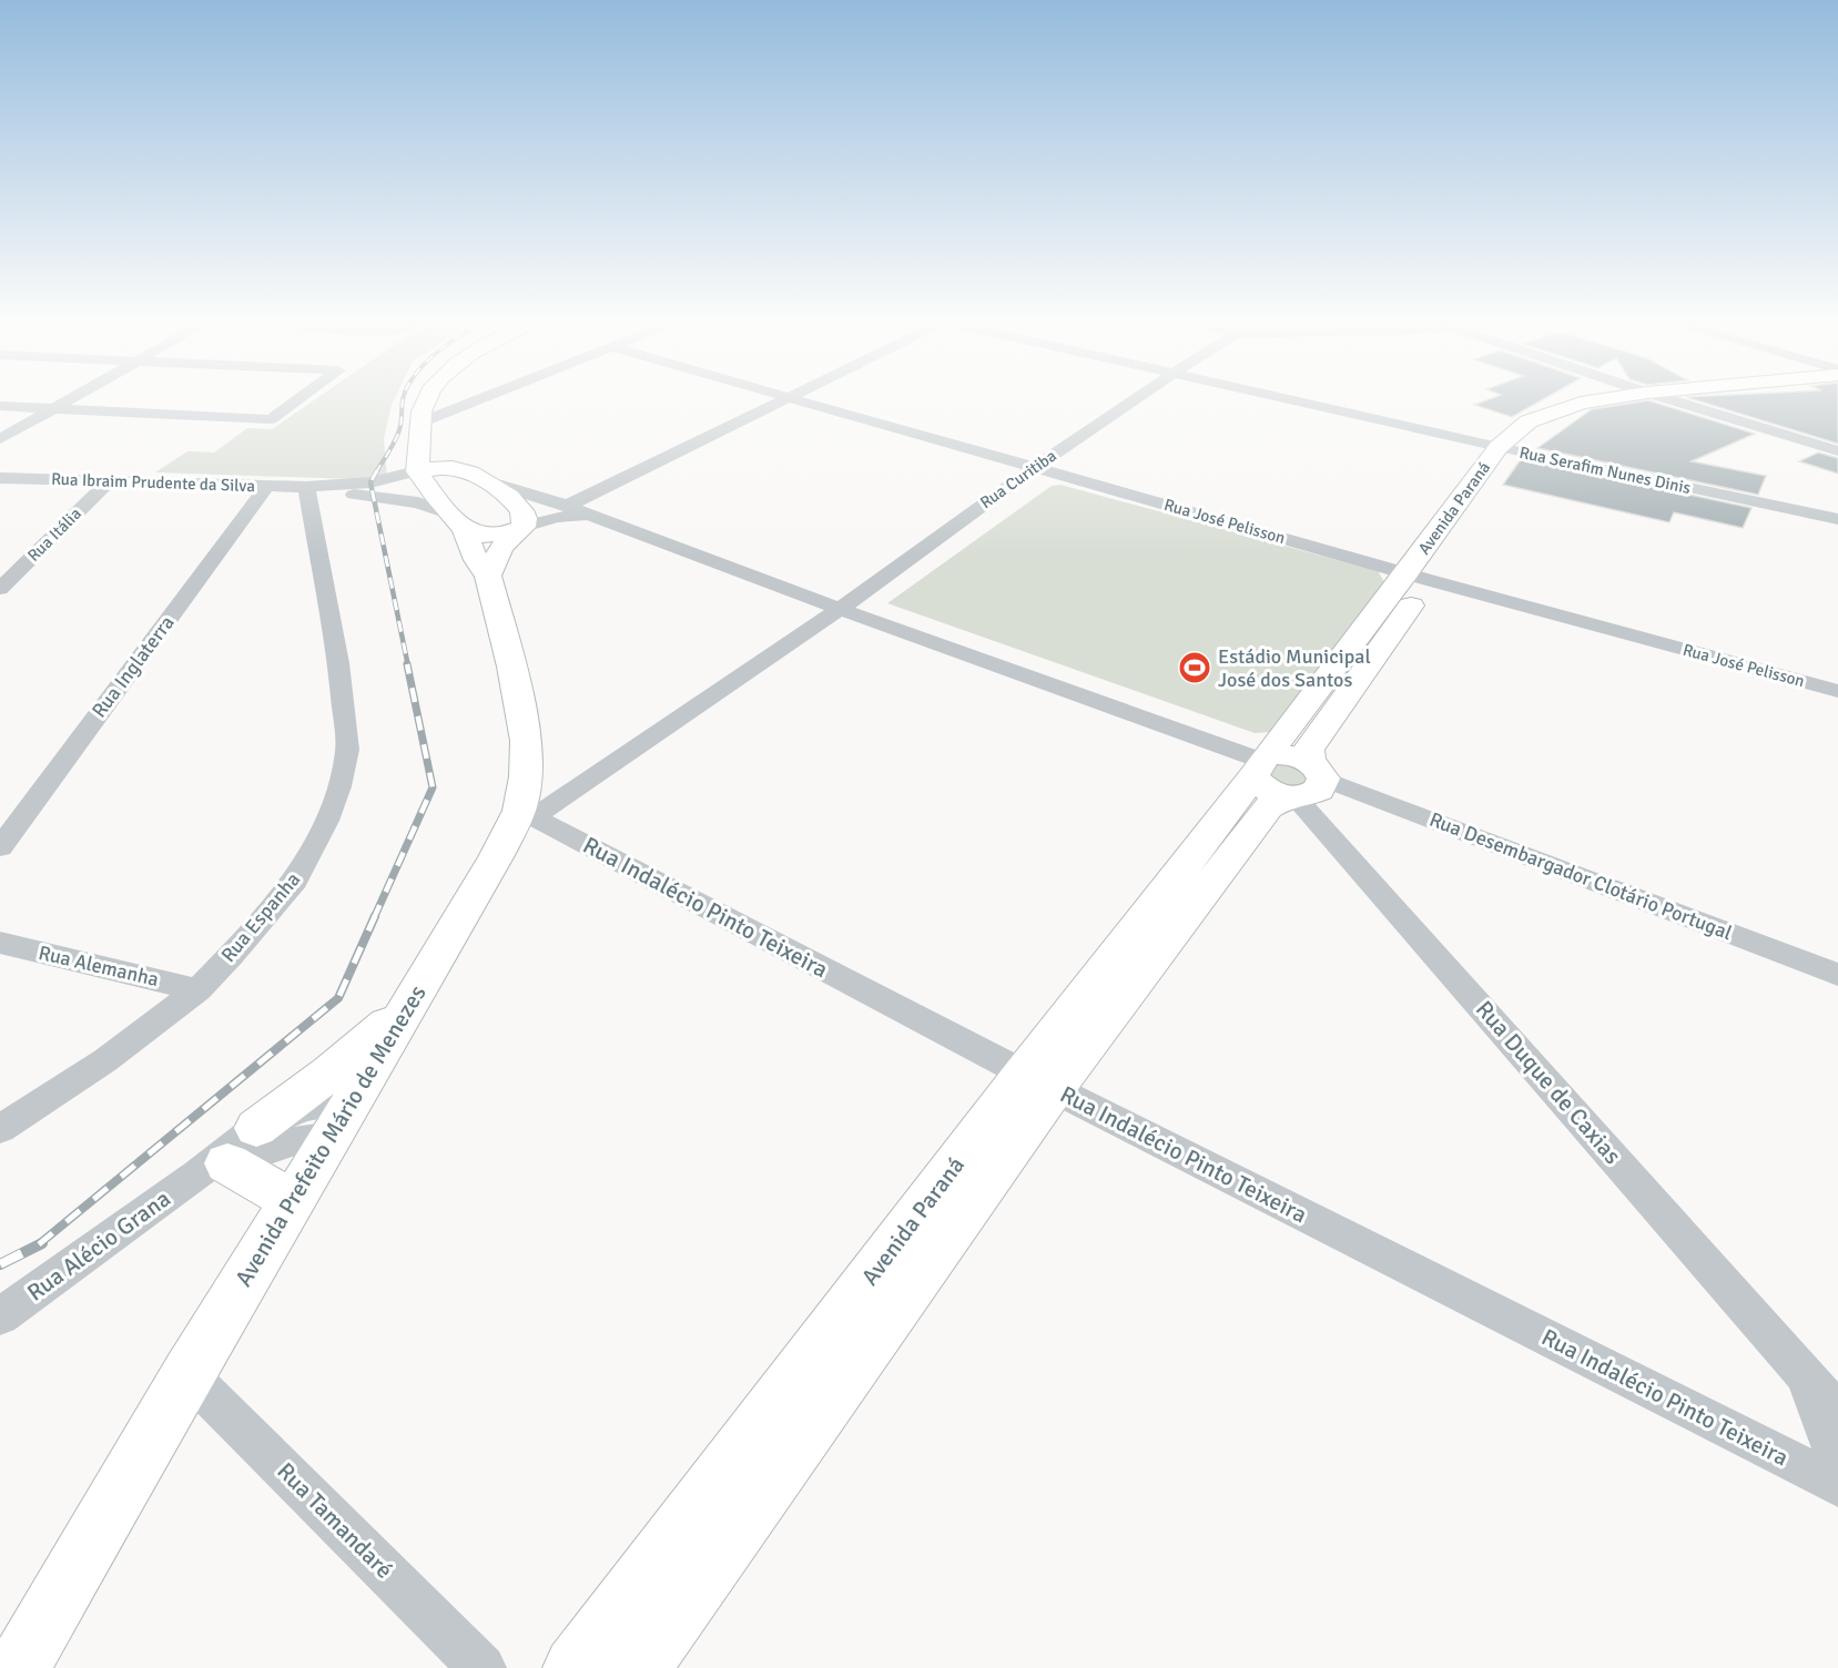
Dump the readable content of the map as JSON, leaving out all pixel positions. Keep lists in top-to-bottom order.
{
  "streets": {
    "main road": ["Avenida Paraná", "Avenida Prefeito Mário de Menezes"],
    "street": [
      "Rua Serafim Nunes Dinis",
      "Rua Curitiba",
      "Rua Ibraim Prudente da Silva",
      "Rua José Pelisson",
      "Rua Itália",
      "Rua Inglaterra",
      "Rua Desembargador Clotário Portugal",
      "Rua Indalécio Pinto Teixeira",
      "Rua Espanha",
      "Rua Alemanha",
      "Rua Duque de Caxias",
      "Rua Alécio Grana",
      "Rua Tamandaré"
    ]
  },
  "crossings": [
    ["Rua Serafim Nunes Dinis", "Avenida Paraná"],
    ["Rua Curitiba", "Rua José Pelisson"],
    ["Rua Curitiba", "Rua Indalécio Pinto Teixeira"],
    ["Rua Curitiba", "Avenida Prefeito Mário de Menezes"],
    ["Rua Ibraim Prudente da Silva", "Rua Itália"],
    ["Rua Ibraim Prudente da Silva", "Rua Inglaterra"],
    ["Rua Ibraim Prudente da Silva", "Rua Espanha"],
    ["Rua Ibraim Prudente da Silva", "Avenida Prefeito Mário de Menezes"],
    ["Avenida Paraná", "Rua José Pelisson"],
    ["Avenida Paraná", "Rua Desembargador Clotário Portugal"],
    ["Avenida Paraná", "Rua Indalécio Pinto Teixeira"],
    ["Avenida Paraná", "Rua Duque de Caxias"],
    ["Rua Desembargador Clotário Portugal", "Rua Duque de Caxias"],
    ["Rua Indalécio Pinto Teixeira", "Rua Duque de Caxias"],
    ["Rua Indalécio Pinto Teixeira", "Avenida Prefeito Mário de Menezes"],
    ["Rua Espanha", "Rua Alemanha"],
    ["Avenida Prefeito Mário de Menezes", "Rua Alécio Grana"],
    ["Avenida Prefeito Mário de Menezes", "Rua Tamandaré"]
  ],
  "places": {
    "sports": ["Estádio Municipal José dos Santos"]
  }
}
